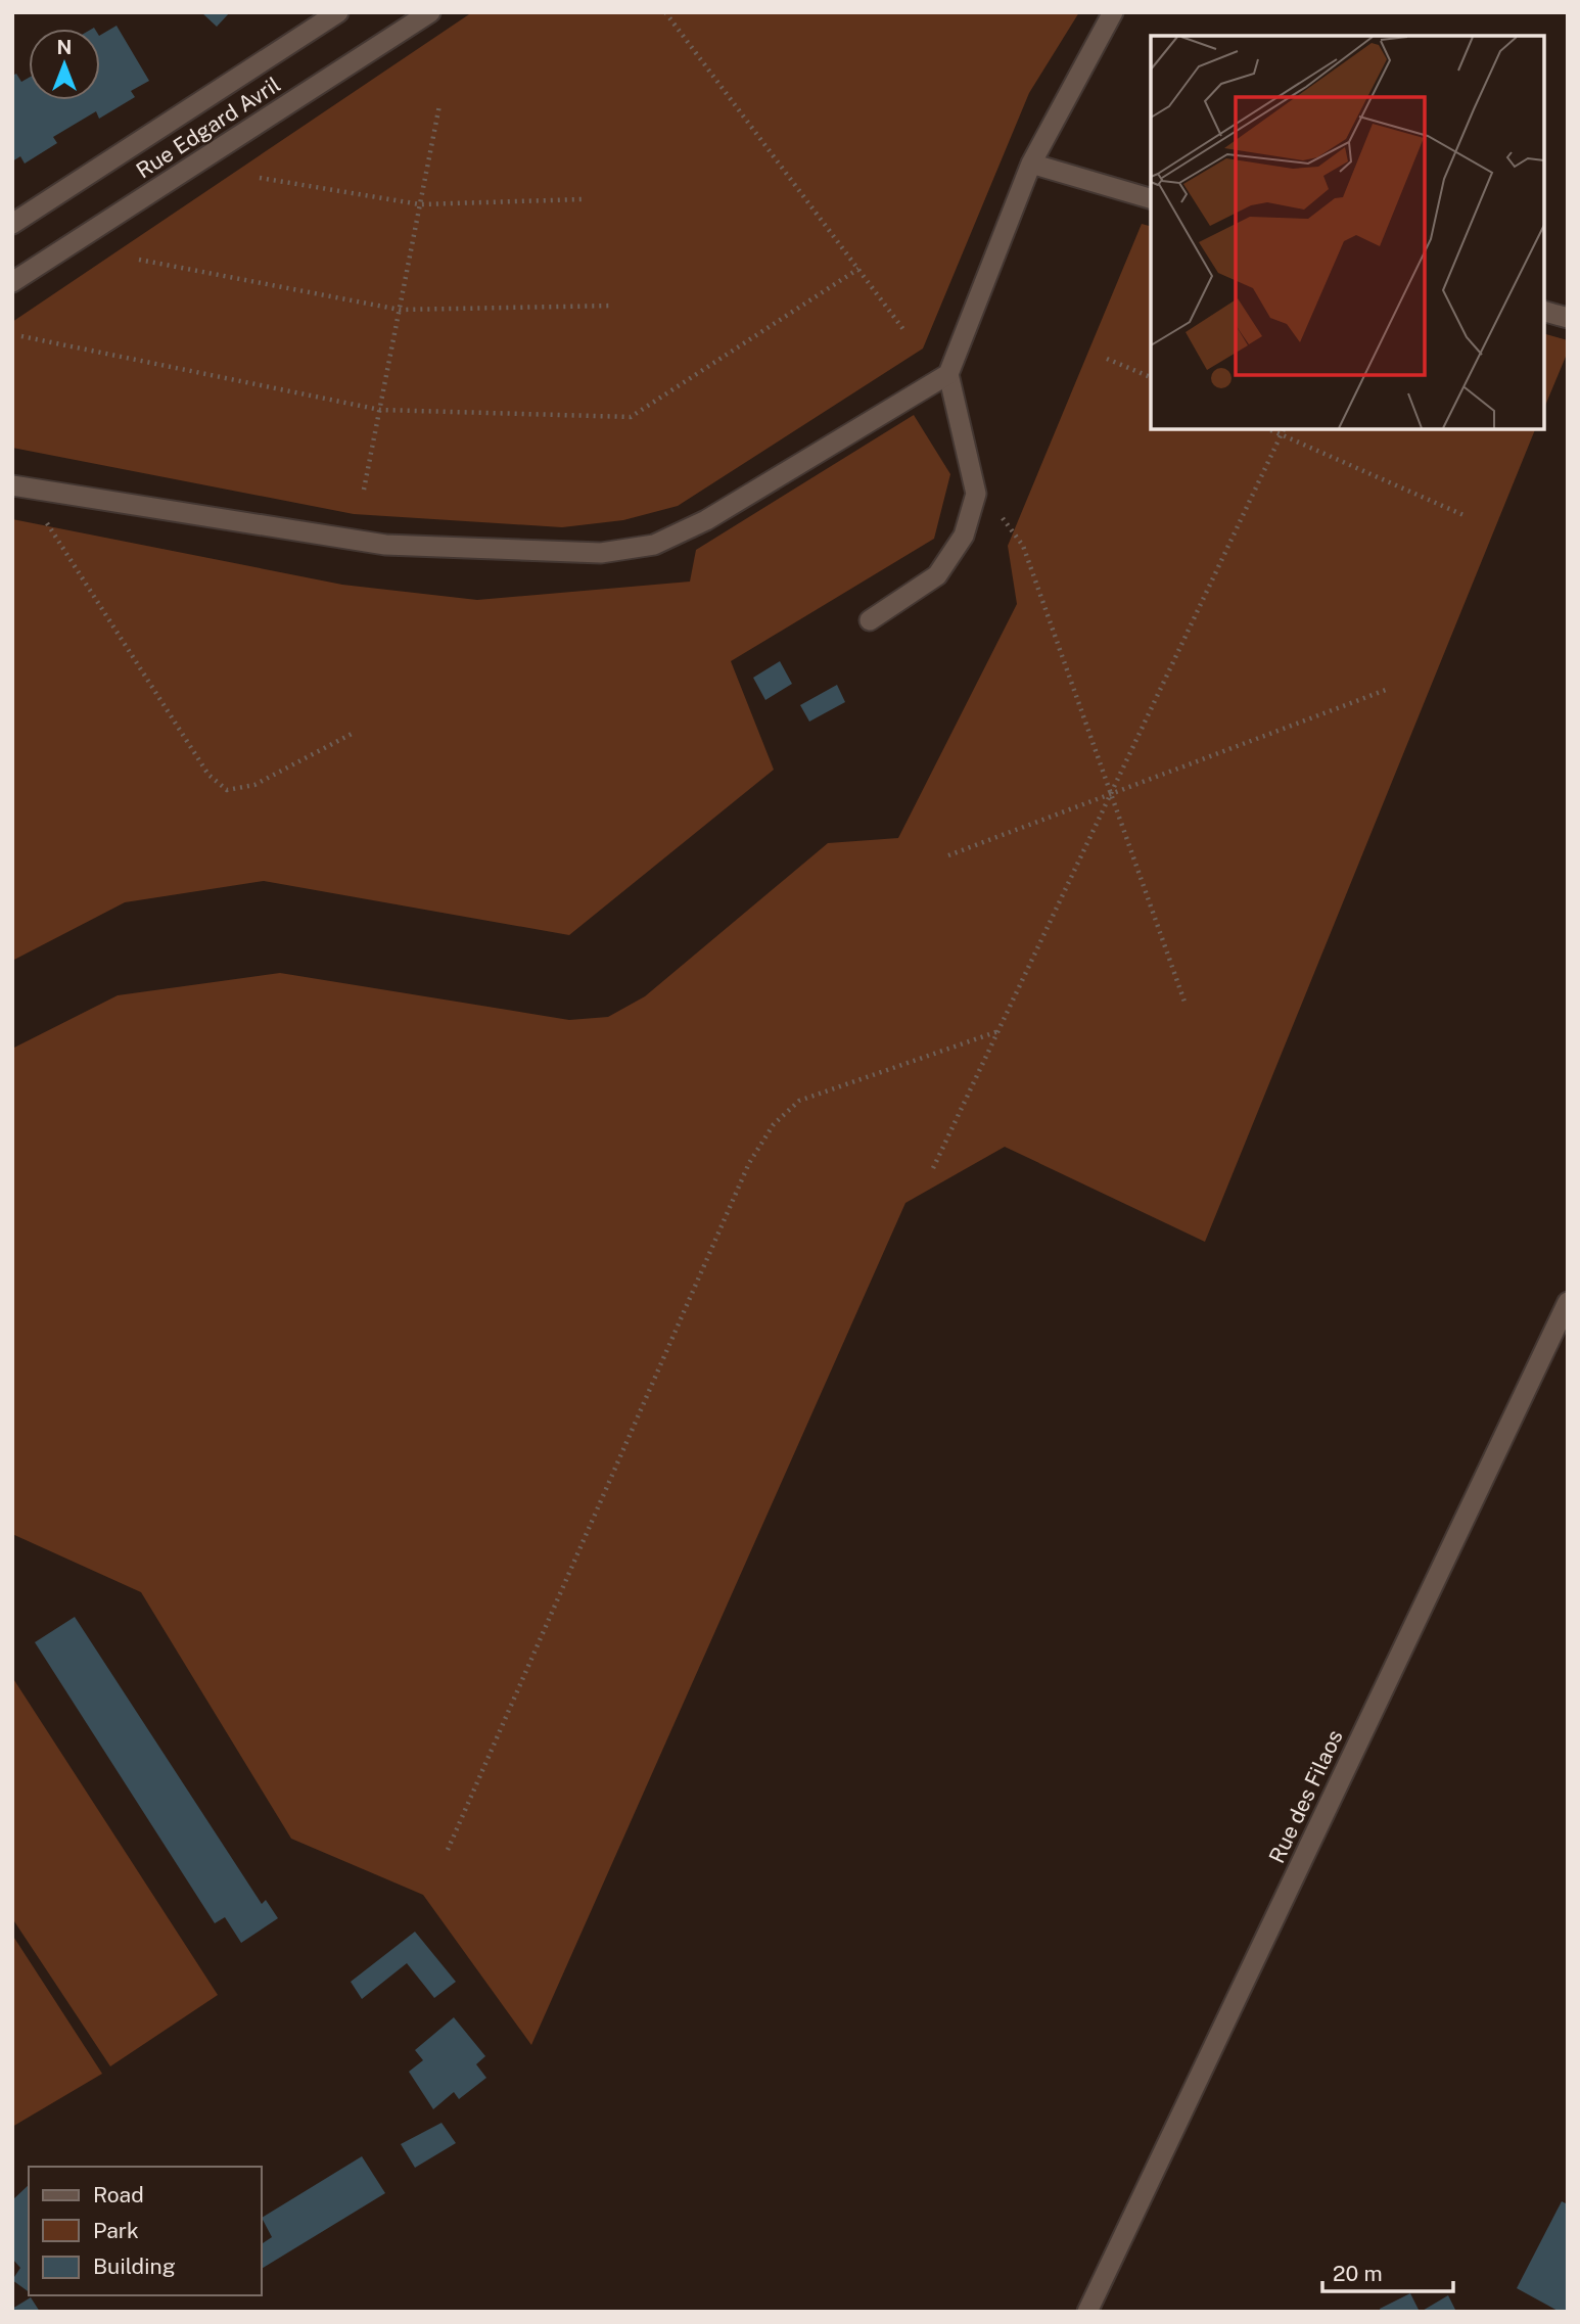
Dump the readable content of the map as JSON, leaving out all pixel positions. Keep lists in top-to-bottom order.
{
  "streets": {
    "street": ["Rue Edgard Avril", "Rue des Filaos"]
  },
  "legend": ["Road", "Park", "Building"],
  "scale_bar": "20 m",
  "north": "top"
}
